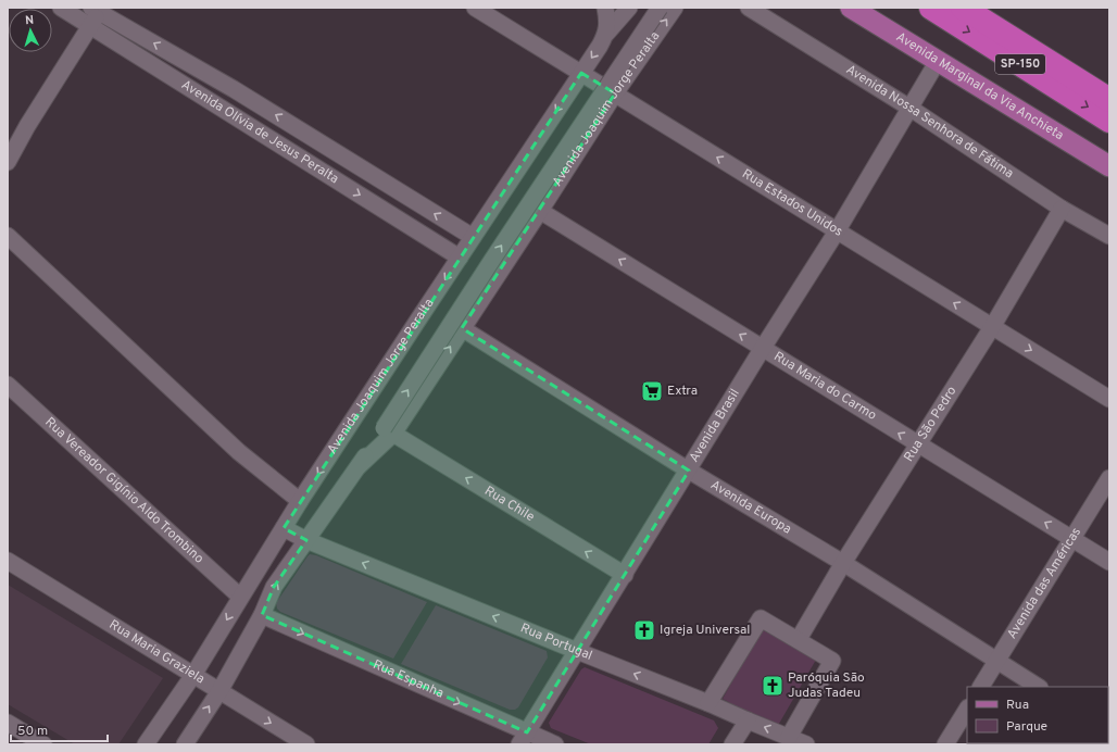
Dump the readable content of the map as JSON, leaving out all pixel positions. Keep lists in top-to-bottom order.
{
  "streets": {
    "highway": ["SP-150"],
    "main road": ["Avenida Marginal da Via Anchieta"],
    "street": [
      "Avenida Joaquim Jorge Peralta",
      "Avenida Nossa Senhora de Fátima",
      "Avenida Olívia de Jesus Peralta",
      "Rua Estados Unidos",
      "Rua Maria do Carmo",
      "Rua São Pedro",
      "Avenida Brasil",
      "Rua Vereador Gigínio Aldo Trombino",
      "Rua Chile",
      "Avenida Europa",
      "Avenida das Américas",
      "Rua Portugal",
      "Rua Maria Graziela",
      "Rua Espanha"
    ]
  },
  "crossings": [
    ["Avenida Marginal da Via Anchieta", "Avenida Brasil"],
    ["Avenida Joaquim Jorge Peralta", "Avenida Olívia de Jesus Peralta"],
    ["Avenida Joaquim Jorge Peralta", "Rua Estados Unidos"],
    ["Avenida Joaquim Jorge Peralta", "Rua Maria do Carmo"],
    ["Avenida Joaquim Jorge Peralta", "Rua Vereador Gigínio Aldo Trombino"],
    ["Avenida Joaquim Jorge Peralta", "Rua Chile"],
    ["Avenida Joaquim Jorge Peralta", "Avenida Europa"],
    ["Avenida Joaquim Jorge Peralta", "Rua Portugal"],
    ["Avenida Joaquim Jorge Peralta", "Rua Maria Graziela"],
    ["Avenida Joaquim Jorge Peralta", "Rua Espanha"],
    ["Avenida Nossa Senhora de Fátima", "Rua São Pedro"],
    ["Avenida Nossa Senhora de Fátima", "Avenida Brasil"],
    ["Rua Estados Unidos", "Rua São Pedro"],
    ["Rua Estados Unidos", "Avenida Brasil"],
    ["Rua Maria do Carmo", "Rua São Pedro"],
    ["Rua Maria do Carmo", "Avenida Brasil"],
    ["Rua Maria do Carmo", "Avenida das Américas"],
    ["Rua São Pedro", "Avenida Europa"],
    ["Avenida Brasil", "Rua Chile"],
    ["Avenida Brasil", "Avenida Europa"],
    ["Avenida Brasil", "Rua Portugal"],
    ["Avenida Brasil", "Rua Espanha"],
    ["Avenida Europa", "Avenida das Américas"]
  ],
  "one_way": [
    "Rua Maria do Carmo",
    "Rua Chile",
    "Rua Portugal",
    "Rua Espanha"
  ],
  "places": {
    "supermarket": ["Extra"],
    "church": ["Igreja Universal", "Paróquia São Judas Tadeu"]
  },
  "legend": ["Rua", "Parque"],
  "scale_bar": "50 m",
  "north": "top"
}
